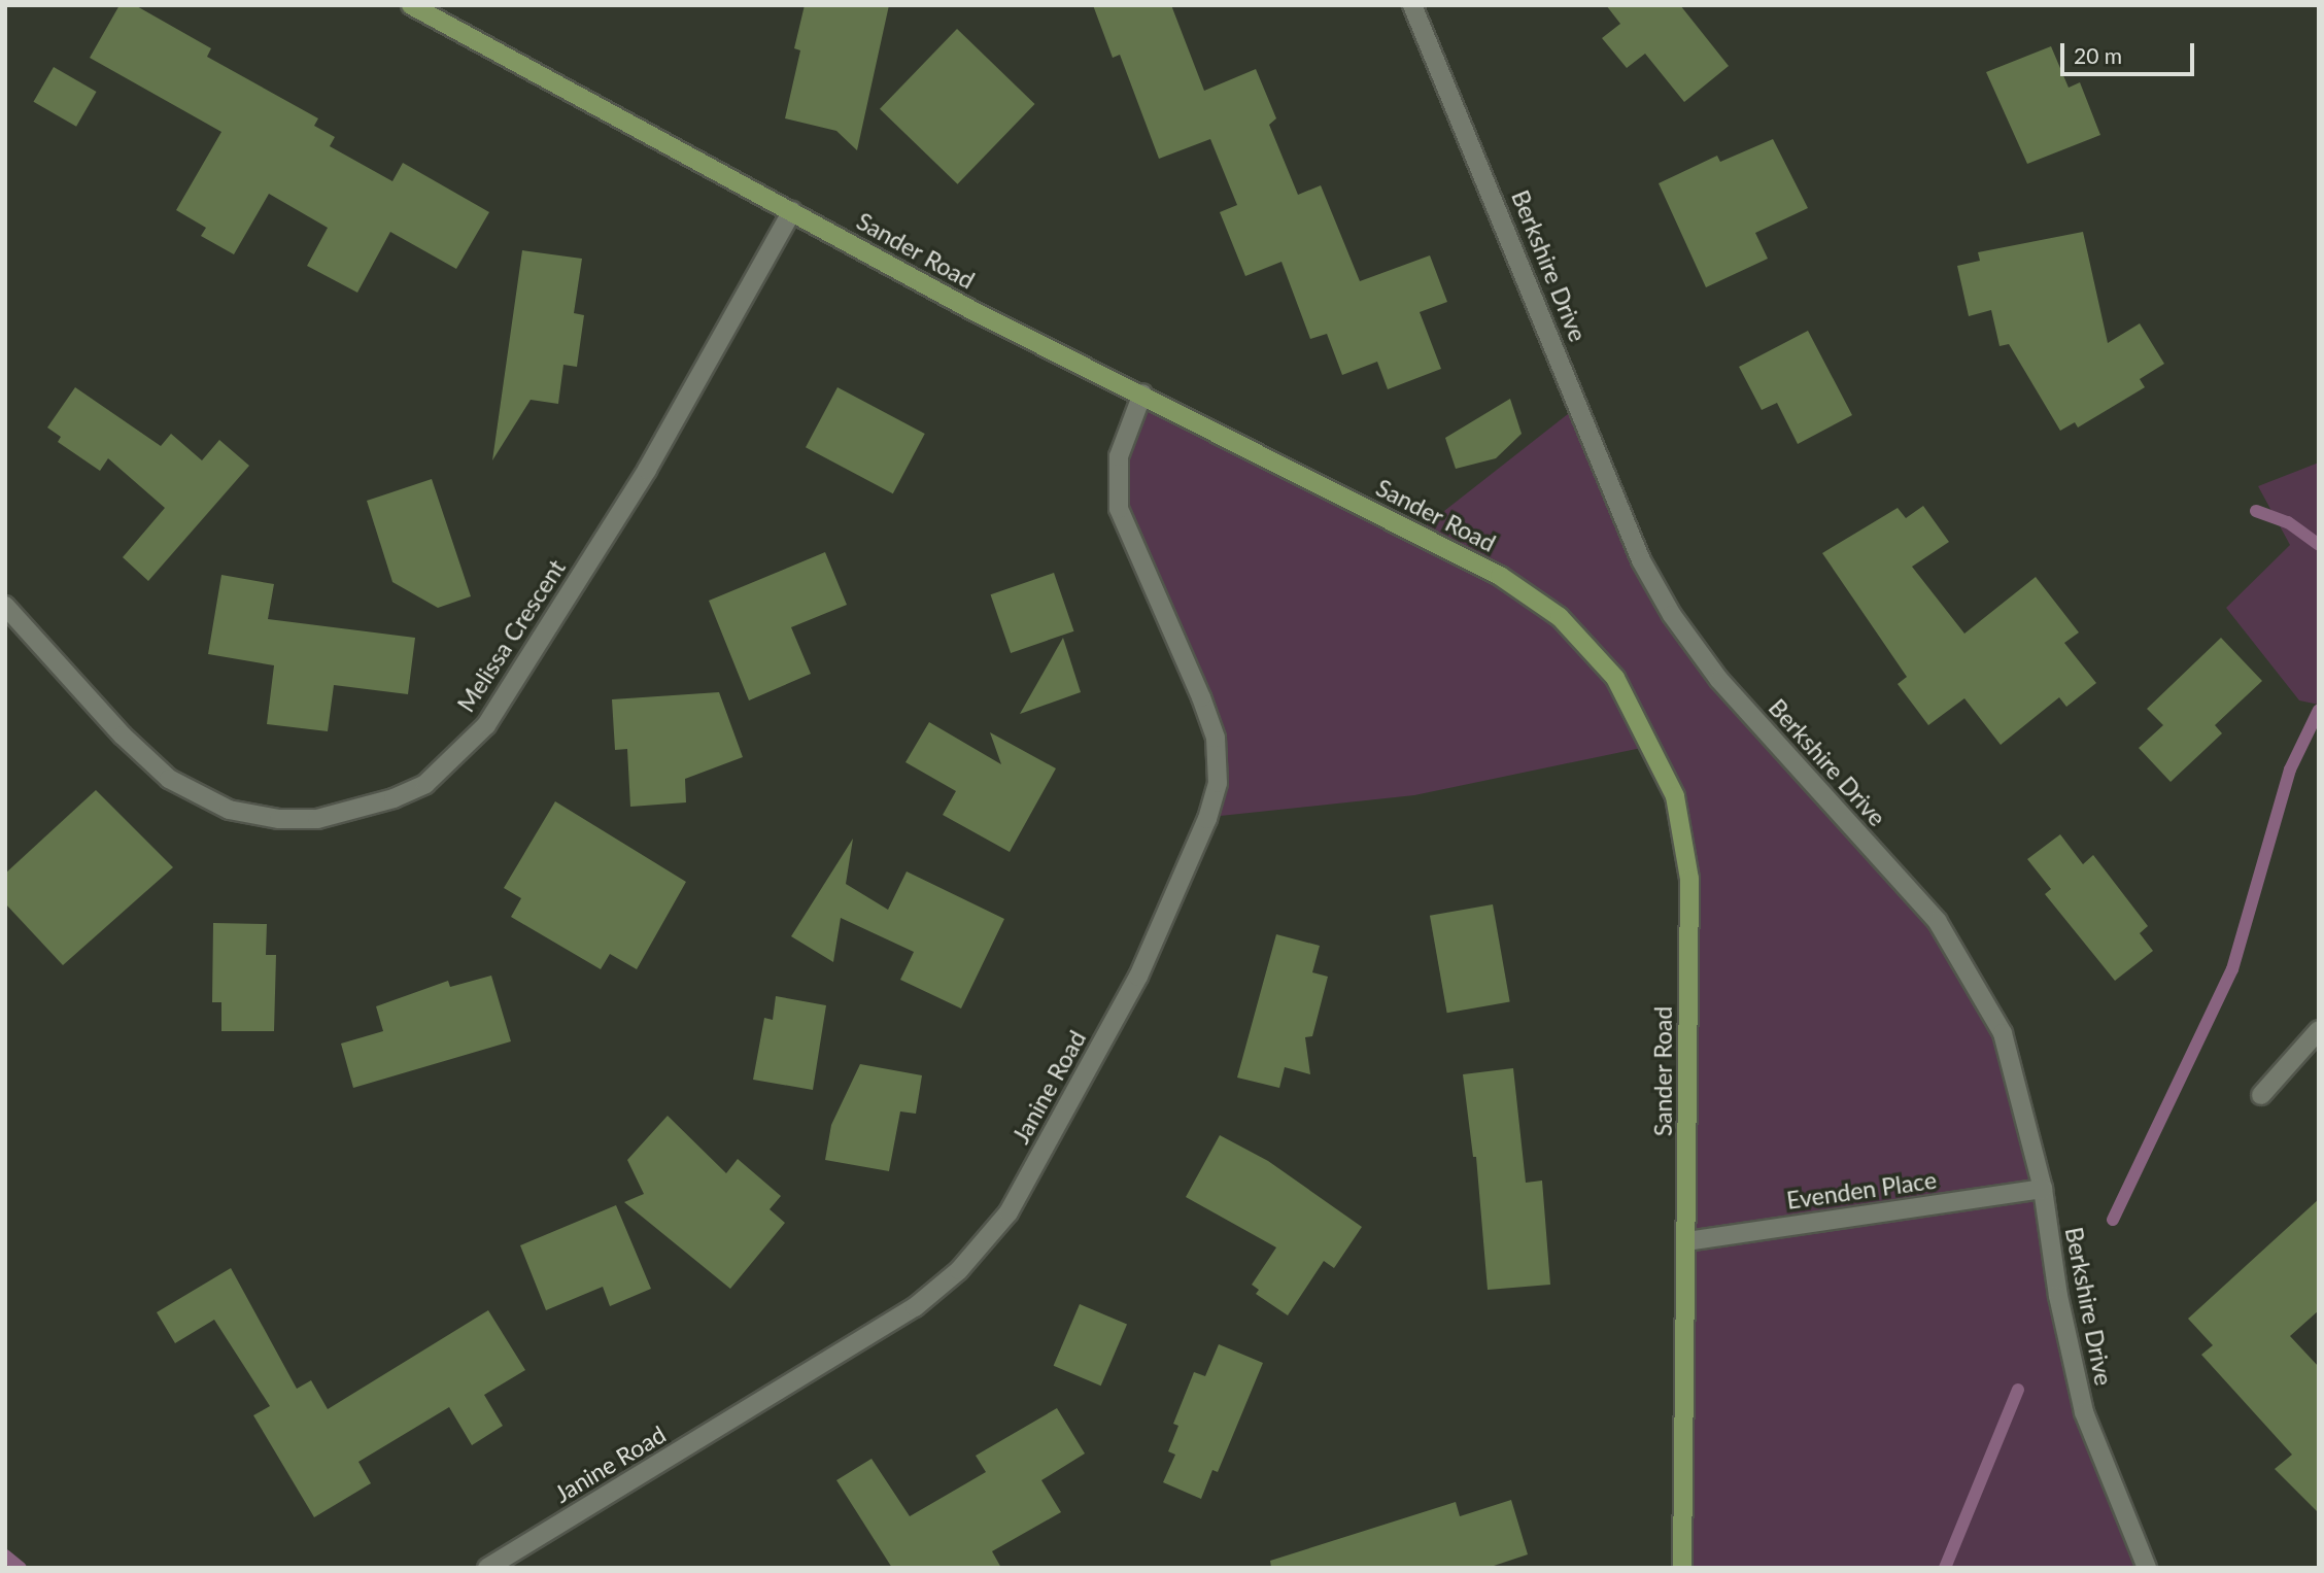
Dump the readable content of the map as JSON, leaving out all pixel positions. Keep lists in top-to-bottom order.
{
  "streets": {
    "main road": ["Sander Road"],
    "street": [
      "Berkshire Drive",
      "Melissa Crescent",
      "Janine Road",
      "Evenden Place"
    ]
  },
  "crossings": [
    ["Sander Road", "Melissa Crescent"],
    ["Sander Road", "Janine Road"],
    ["Sander Road", "Evenden Place"],
    ["Berkshire Drive", "Evenden Place"]
  ],
  "scale_bar": "20 m"
}
